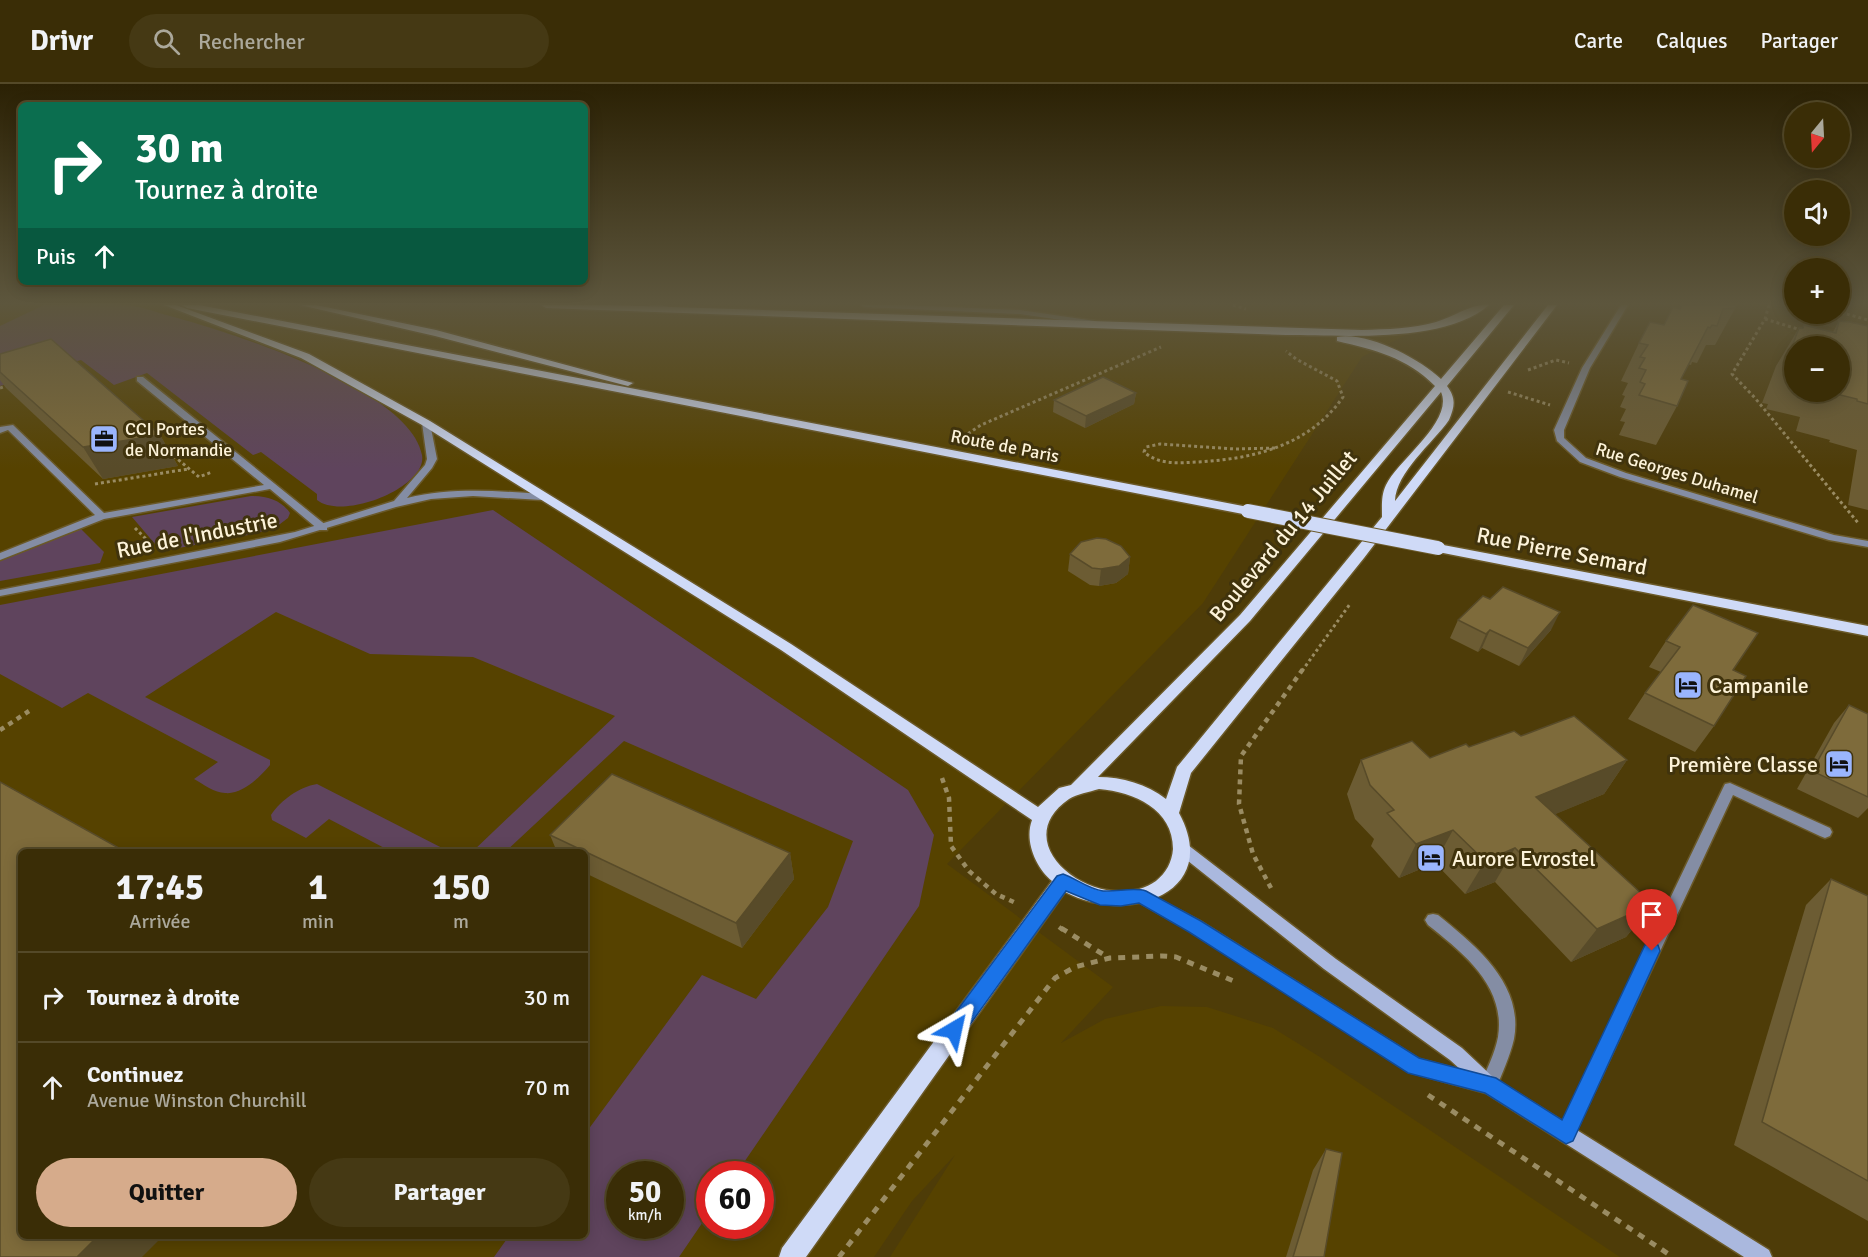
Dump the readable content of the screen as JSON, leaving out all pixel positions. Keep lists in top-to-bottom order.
{
  "streets": {
    "main road": ["Route de Paris", "Boulevard du 14 Juillet", "Rue Pierre Semard"],
    "street": ["Rue Georges Duhamel", "Rue de l'Industrie"]
  },
  "crossings": [
    ["Route de Paris", "Rue Pierre Semard"]
  ],
  "places": {
    "office": ["CCI Portes de Normandie"],
    "hotel": ["Campanile", "Première Classe", "Aurore Evrostel"]
  },
  "north": "bottom",
  "page": {
    "header": "Drivr",
    "search": "Rechercher",
    "nav": ["Carte", "Calques", "Partager"],
    "map_buttons": ["+", "−"],
    "turn": ["30 m", "Tournez à droite"],
    "then": "Puis",
    "eta": [
      "17:45",
      "Arrivée",
      "1",
      "min",
      "150",
      "m"
    ],
    "list": [
      {
        "name": "Tournez à droite",
        "value": "30 m"
      },
      {
        "name": "Continuez",
        "note": "Avenue Winston Churchill",
        "value": "70 m"
      }
    ],
    "buttons": ["Quitter", "Partager"],
    "speed": "50 km/h",
    "limit": "60"
  }
}
